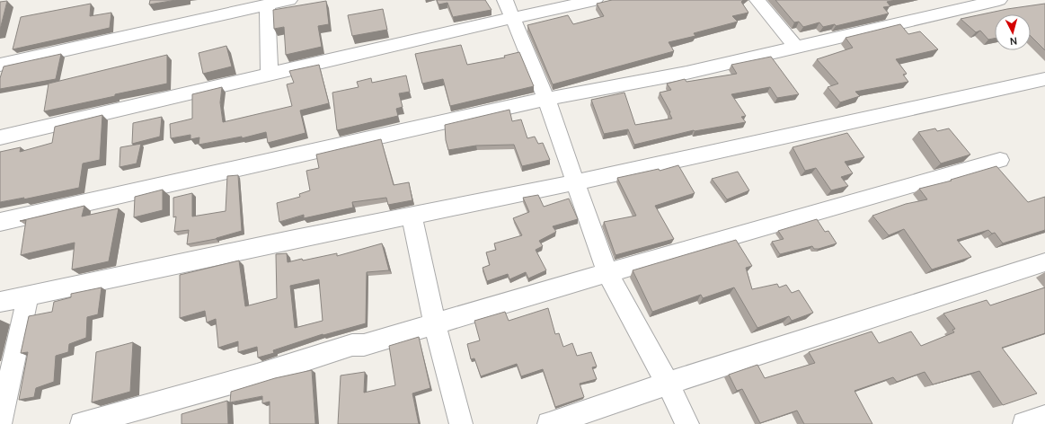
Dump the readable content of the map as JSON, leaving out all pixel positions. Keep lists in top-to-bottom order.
{
  "north": "bottom"
}
